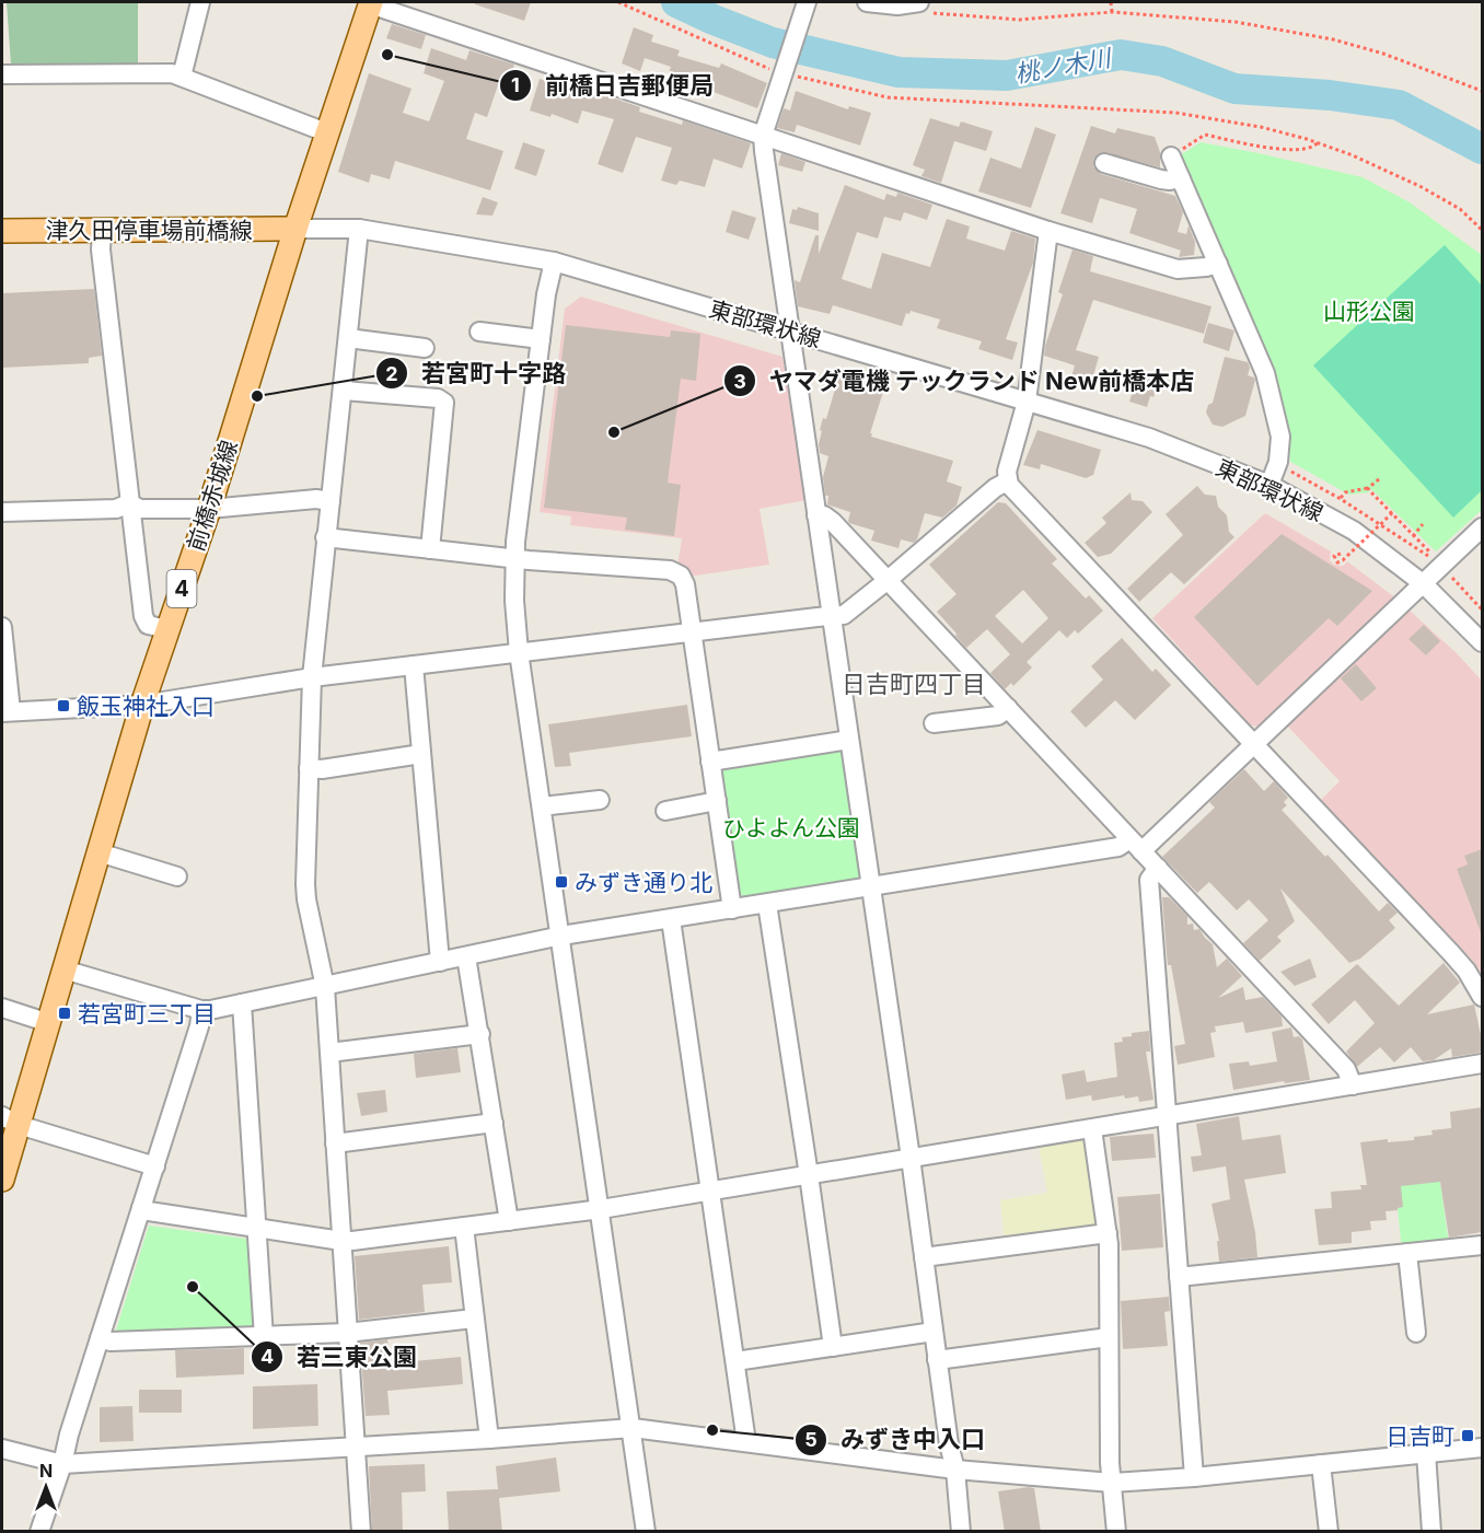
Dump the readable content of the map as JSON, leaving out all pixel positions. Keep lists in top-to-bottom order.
{
  "streets": {
    "main road": ["津久田停車場前橋線", "前橋赤城線", "4"],
    "street": ["東部環状線"]
  },
  "crossings": [
    ["津久田停車場前橋線", "東部環状線"],
    ["津久田停車場前橋線", "前橋赤城線"],
    ["東部環状線", "前橋赤城線"]
  ],
  "districts": ["日吉町四丁目"],
  "water": ["桃ノ木川"],
  "parks": ["山形公園", "ひよよん公園"],
  "places": {
    "other": [
      "前橋日吉郵便局",
      "若宮町十字路",
      "ヤマダ電機 テックランド New前橋本店",
      "若三東公園",
      "みずき中入口"
    ],
    "transit": [
      "飯玉神社入口",
      "みずき通り北",
      "若宮町三丁目",
      "日吉町"
    ]
  },
  "north": "top"
}
